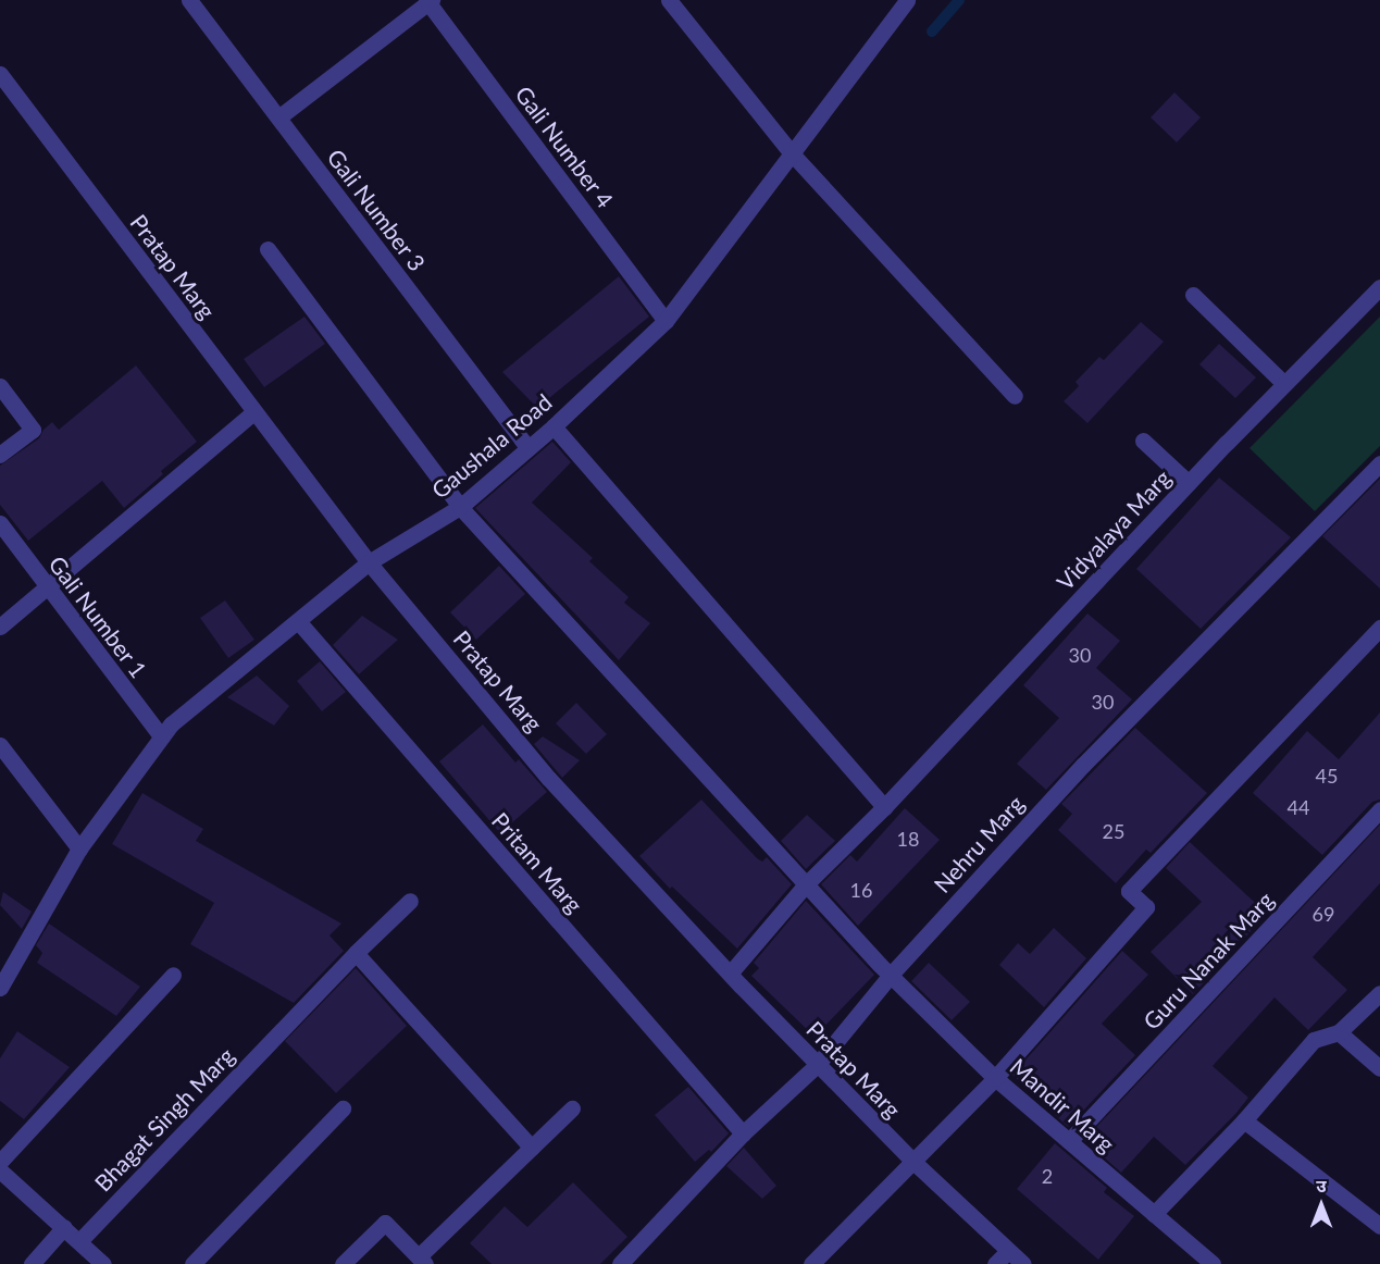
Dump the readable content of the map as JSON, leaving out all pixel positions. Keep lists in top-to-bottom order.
{
  "streets": {
    "street": [
      "Gali Number 4",
      "Gali Number 3",
      "Pratap Marg",
      "Gaushala Road",
      "Vidyalaya Marg",
      "Gali Number 1",
      "Nehru Marg",
      "Pritam Marg",
      "Guru Nanak Marg",
      "Mandir Marg",
      "Bhagat Singh Marg"
    ]
  },
  "crossings": [
    ["Gali Number 4", "Gaushala Road"],
    ["Gali Number 3", "Gaushala Road"],
    ["Pratap Marg", "Gaushala Road"],
    ["Pratap Marg", "Vidyalaya Marg"],
    ["Pratap Marg", "Nehru Marg"],
    ["Gaushala Road", "Gali Number 1"],
    ["Gaushala Road", "Pritam Marg"],
    ["Gaushala Road", "Mandir Marg"],
    ["Vidyalaya Marg", "Mandir Marg"],
    ["Nehru Marg", "Pritam Marg"],
    ["Nehru Marg", "Mandir Marg"],
    ["Guru Nanak Marg", "Mandir Marg"]
  ],
  "house_numbers": [
    "30",
    "30",
    "45",
    "44",
    "25",
    "18",
    "16",
    "69",
    "2"
  ],
  "north": "top"
}
